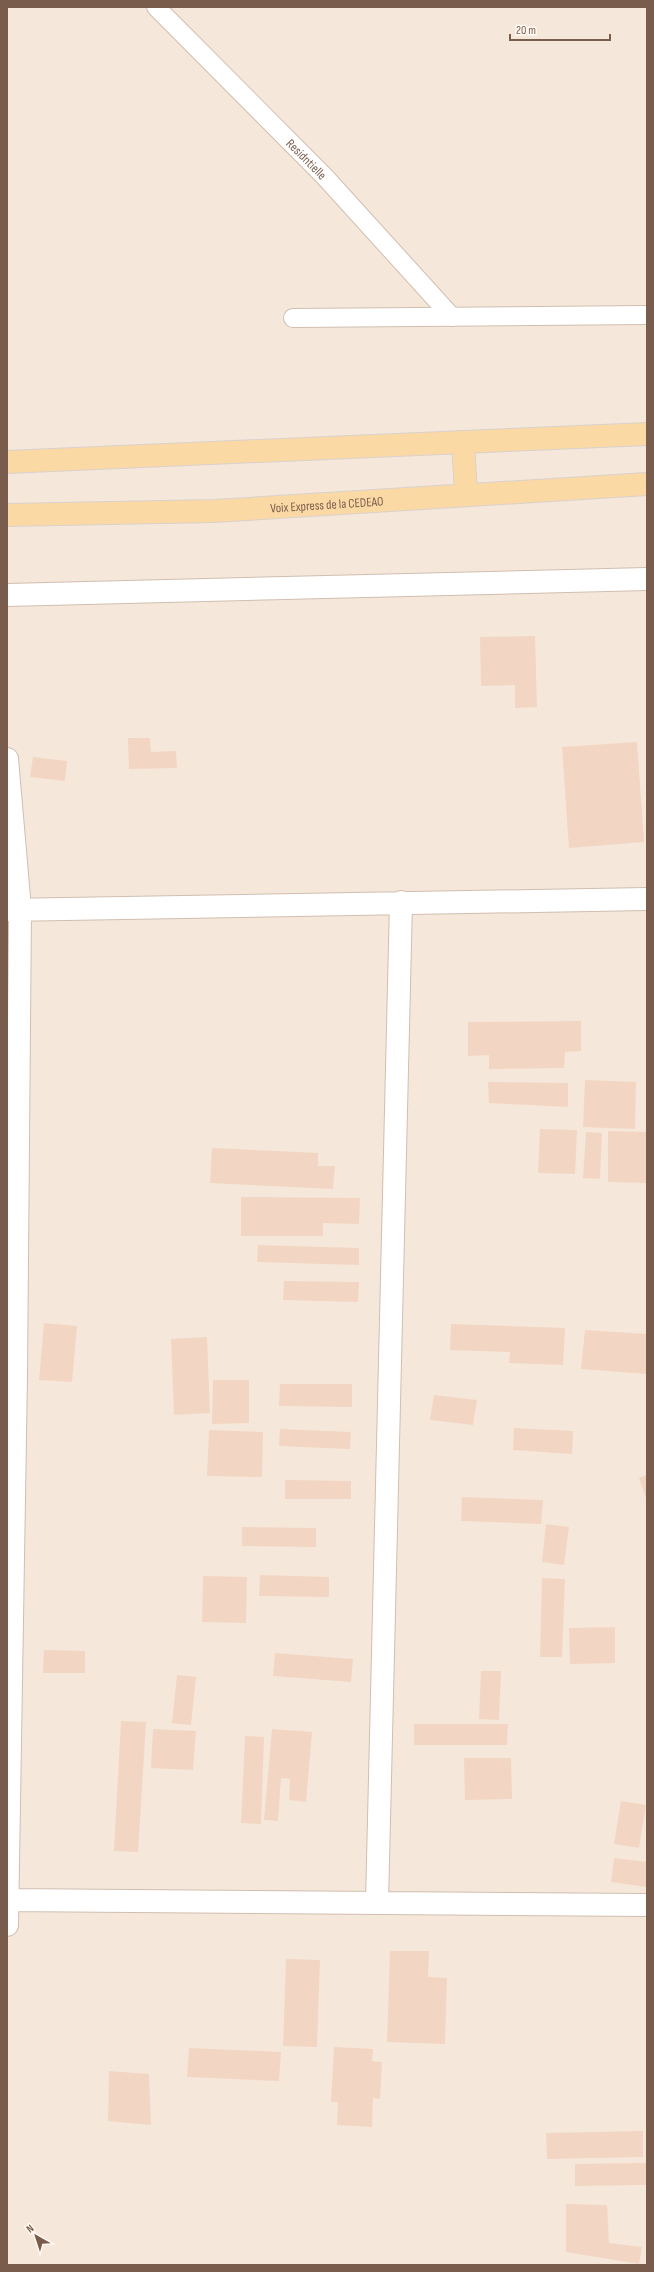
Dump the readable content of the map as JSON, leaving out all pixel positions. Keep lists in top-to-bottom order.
{
  "streets": {
    "main road": ["Voix Express de la CEDEAO"],
    "lane": ["Residntielle"]
  },
  "scale_bar": "20 m",
  "north": "top left"
}
